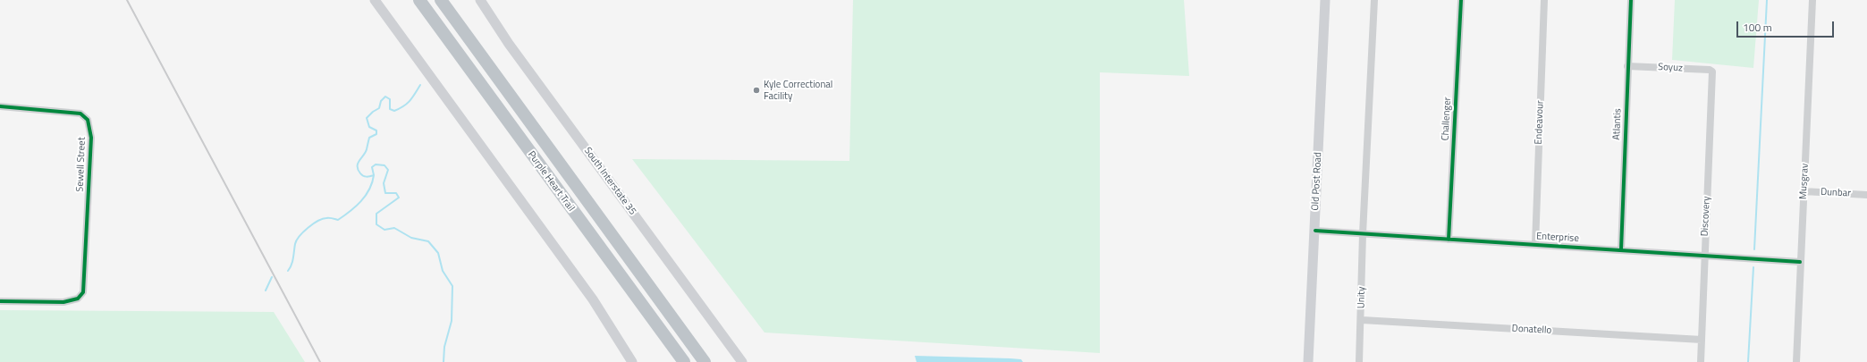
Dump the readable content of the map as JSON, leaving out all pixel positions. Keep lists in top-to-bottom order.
{
  "streets": {
    "highway": ["Purple Heart Trail"],
    "main road": ["South Interstate 35", "Old Post Road"],
    "street": [
      "Soyuz",
      "Challenger",
      "Endeavour",
      "Atlantis",
      "Sewell Street",
      "Musgrav",
      "Dunbar",
      "Discovery",
      "Enterprise",
      "Unity",
      "Donatello"
    ]
  },
  "crossings": [
    ["Soyuz", "Atlantis"],
    ["Soyuz", "Discovery"],
    ["Challenger", "Enterprise"],
    ["Endeavour", "Enterprise"],
    ["Atlantis", "Enterprise"],
    ["Old Post Road", "Enterprise"],
    ["Musgrav", "Dunbar"],
    ["Musgrav", "Enterprise"],
    ["Discovery", "Enterprise"],
    ["Discovery", "Donatello"],
    ["Enterprise", "Unity"],
    ["Unity", "Donatello"]
  ],
  "places": ["Kyle Correctional Facility"],
  "scale_bar": "100 m"
}
